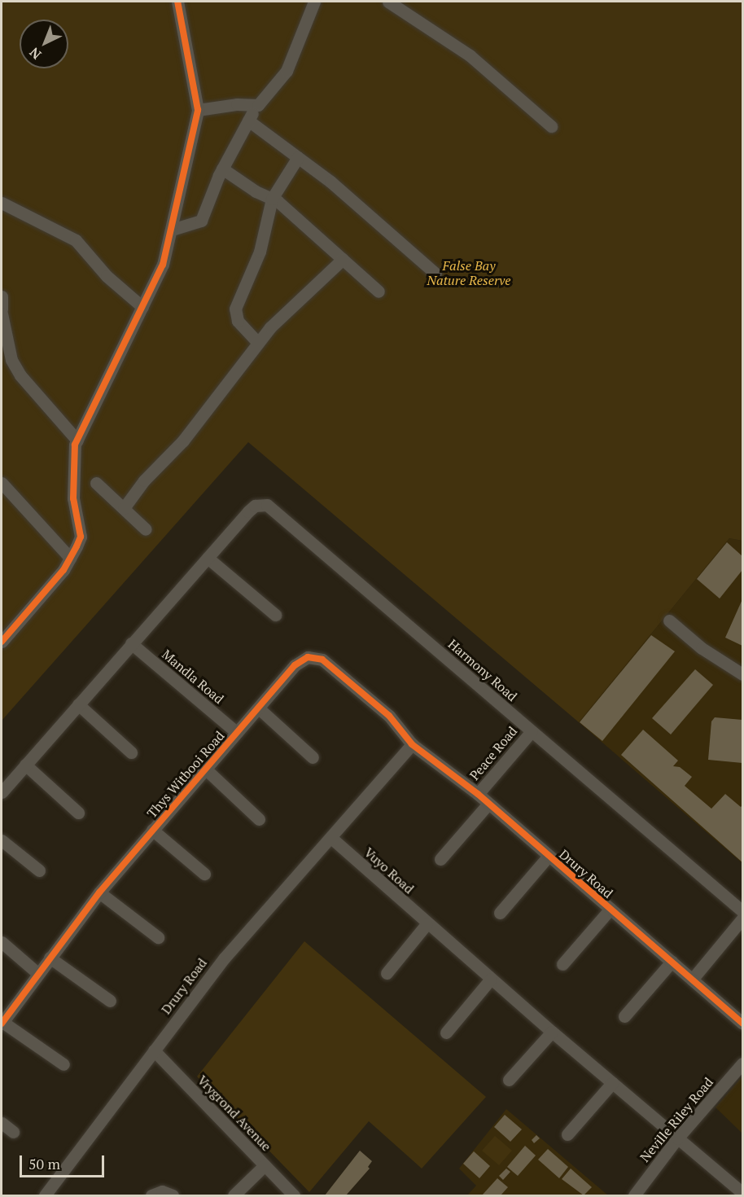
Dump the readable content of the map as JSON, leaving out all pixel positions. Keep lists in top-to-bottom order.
{
  "streets": {
    "street": [
      "Harmony Road",
      "Mandla Road",
      "Peace Road",
      "Thys Witbooi Road",
      "Vuyo Road",
      "Drury Road",
      "Vrygrond Avenue",
      "Neville Riley Road"
    ]
  },
  "crossings": [
    ["Harmony Road", "Mandla Road"],
    ["Harmony Road", "Peace Road"],
    ["Mandla Road", "Thys Witbooi Road"],
    ["Peace Road", "Drury Road"],
    ["Thys Witbooi Road", "Drury Road"],
    ["Vuyo Road", "Drury Road"],
    ["Vuyo Road", "Neville Riley Road"],
    ["Drury Road", "Vrygrond Avenue"]
  ],
  "parks": ["False Bay Nature Reserve"],
  "scale_bar": "50 m",
  "north": "bottom left"
}
